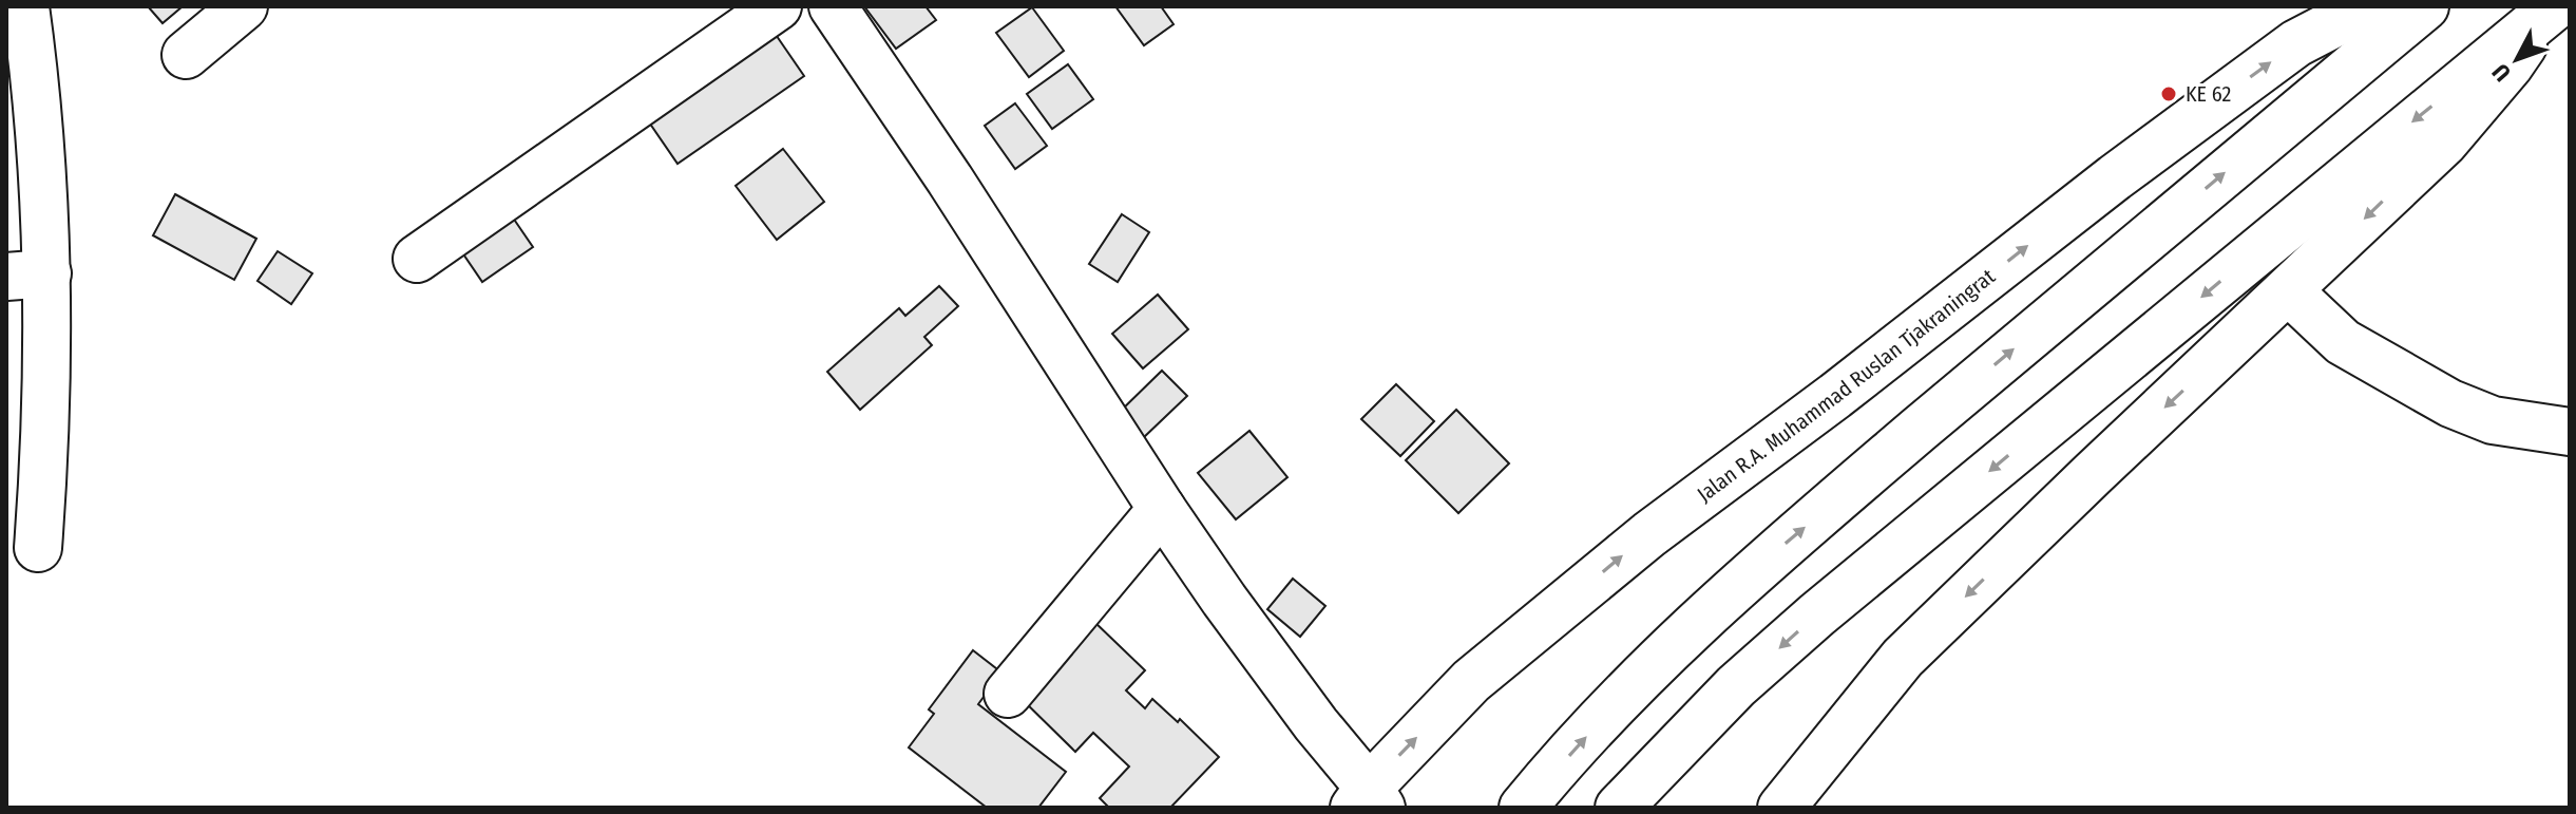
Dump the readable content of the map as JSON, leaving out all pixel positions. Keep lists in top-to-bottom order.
{
  "streets": {
    "main road": ["Jalan R.A. Muhammad Ruslan Tjakraningrat"]
  },
  "places": ["KE 62"],
  "north": "bottom left"
}
